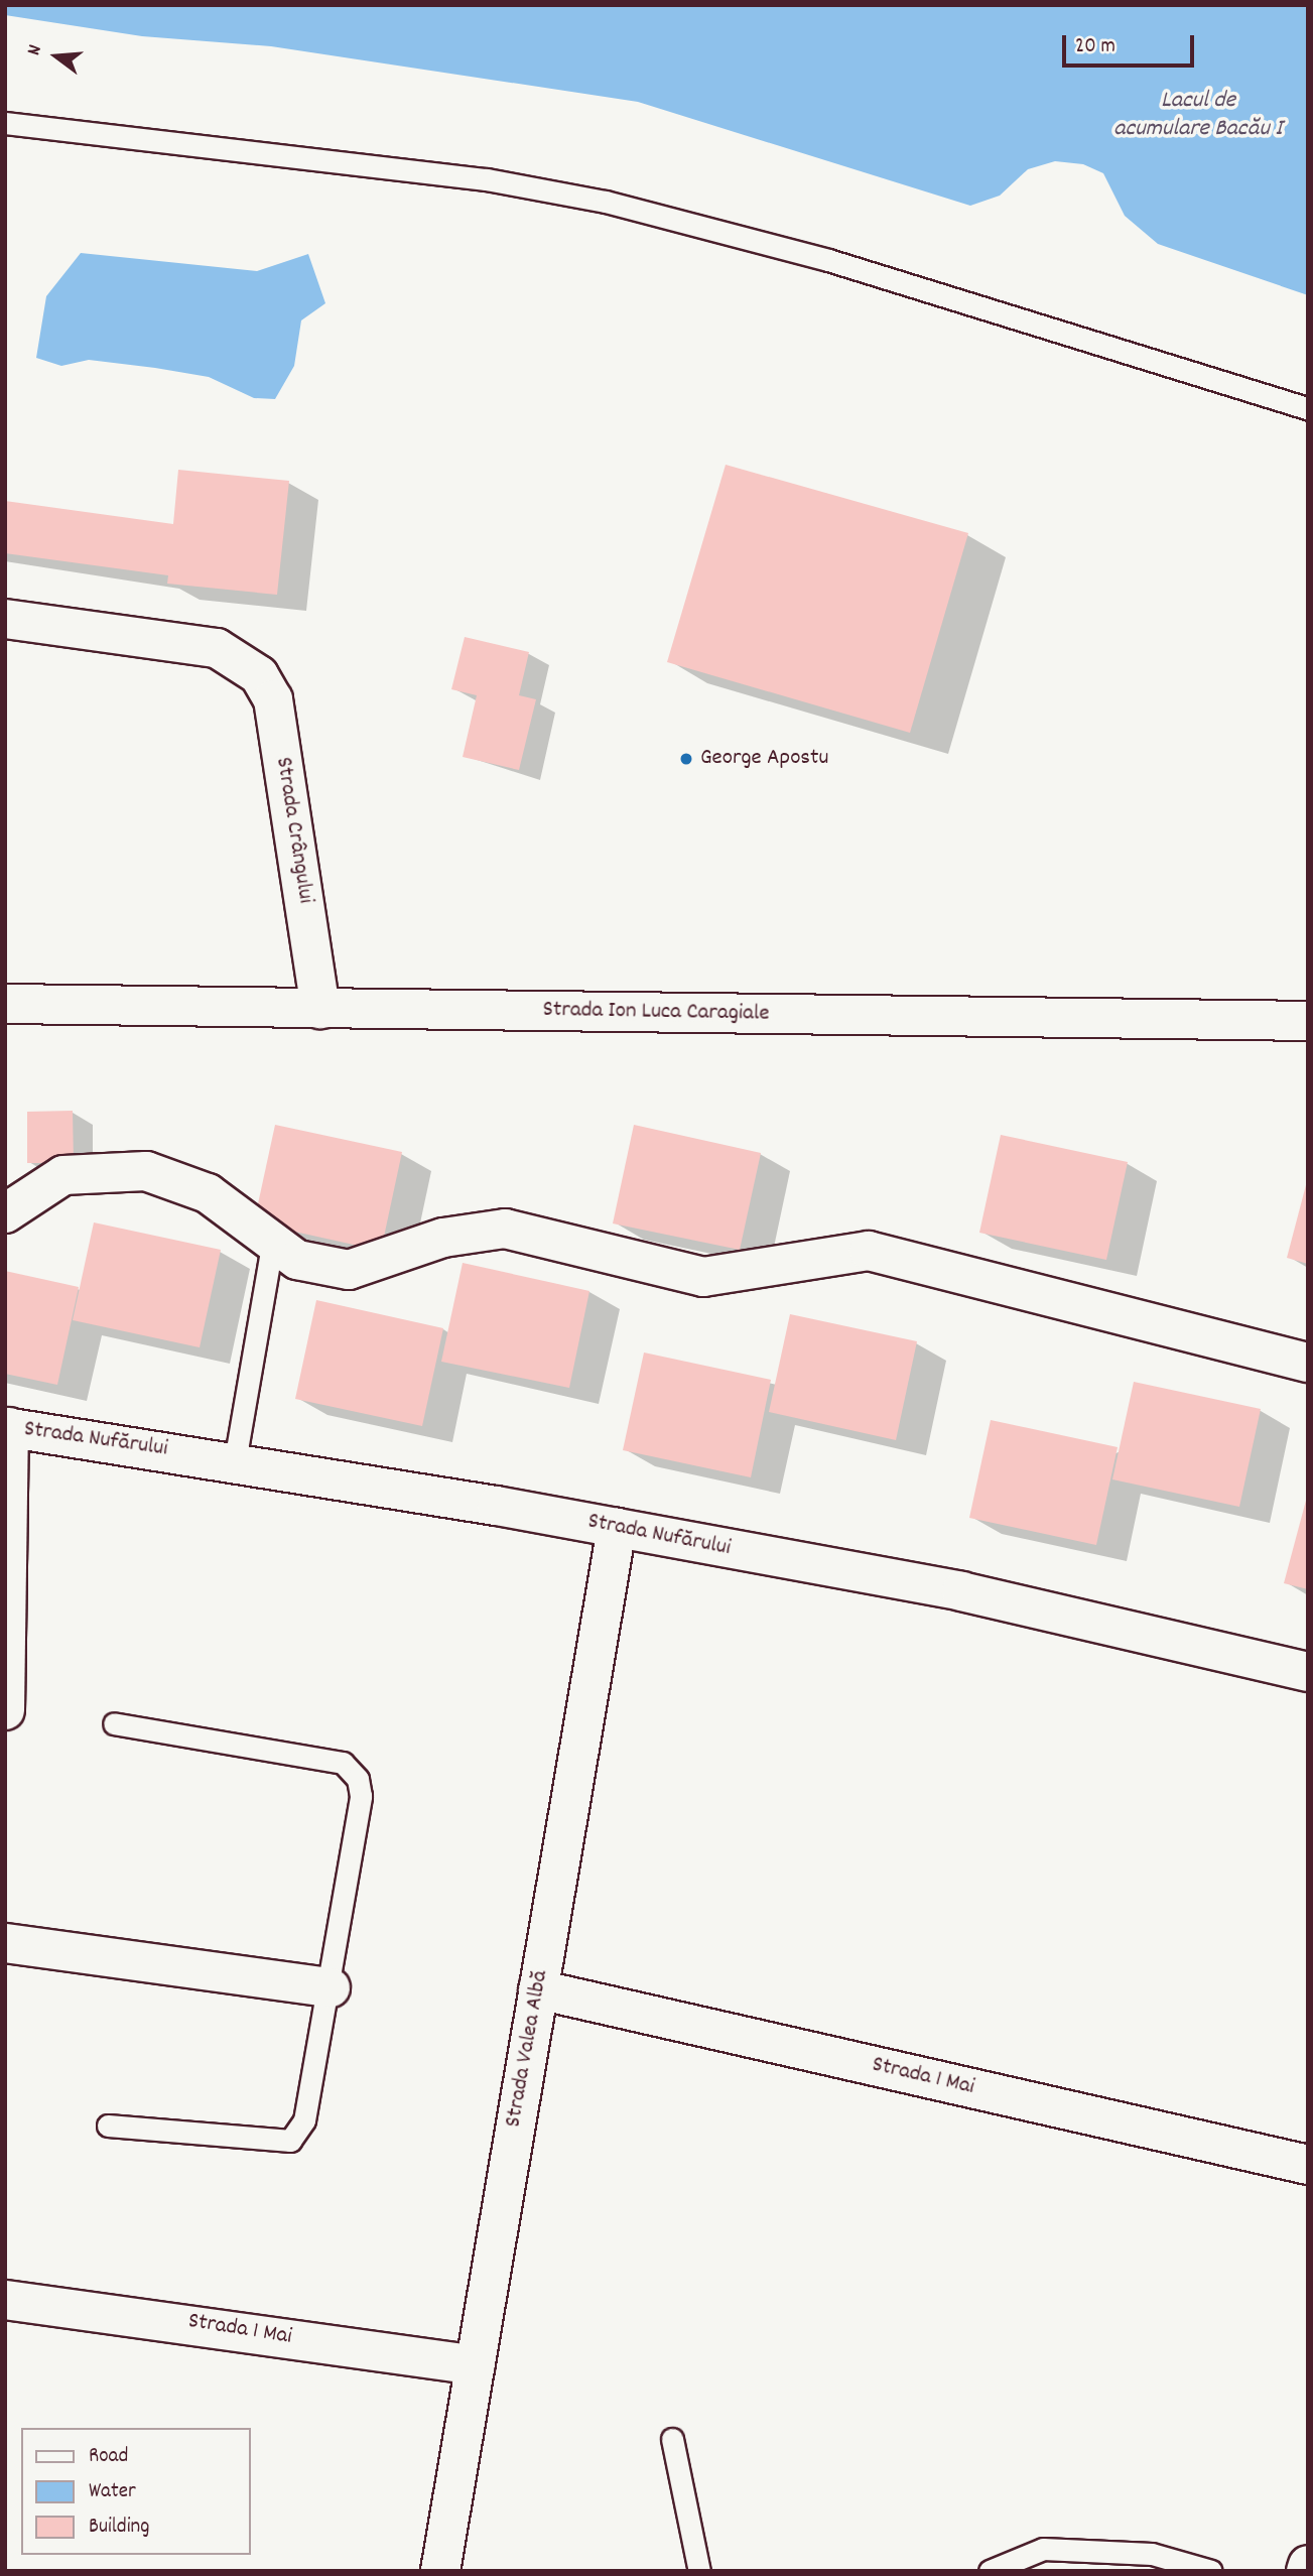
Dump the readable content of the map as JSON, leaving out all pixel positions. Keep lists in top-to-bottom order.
{
  "streets": {
    "street": [
      "Strada Crângului",
      "Strada Ion Luca Caragiale",
      "Strada Nufărului",
      "Strada Valea Albă",
      "Strada 1 Mai"
    ]
  },
  "crossings": [
    ["Strada Crângului", "Strada Ion Luca Caragiale"],
    ["Strada Nufărului", "Strada Valea Albă"],
    ["Strada Valea Albă", "Strada 1 Mai"]
  ],
  "water": ["Lacul de acumulare Bacău I"],
  "places": ["George Apostu"],
  "legend": ["Road", "Water", "Building"],
  "scale_bar": "20 m",
  "north": "left"
}
